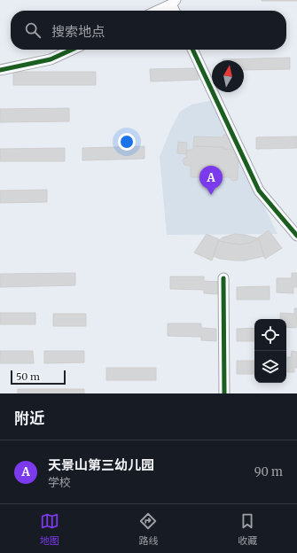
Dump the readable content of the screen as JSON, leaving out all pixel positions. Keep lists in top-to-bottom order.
{
  "scale_bar": "50 m",
  "north": "top",
  "page": {
    "search": "搜索地点",
    "pins": "A",
    "scale": "50 m",
    "heading": "附近",
    "list": [
      {
        "mark": "A",
        "name": "天景山第三幼儿园",
        "note": "学校",
        "value": "90 m"
      }
    ],
    "nav": ["地图", "路线", "收藏"]
  }
}
